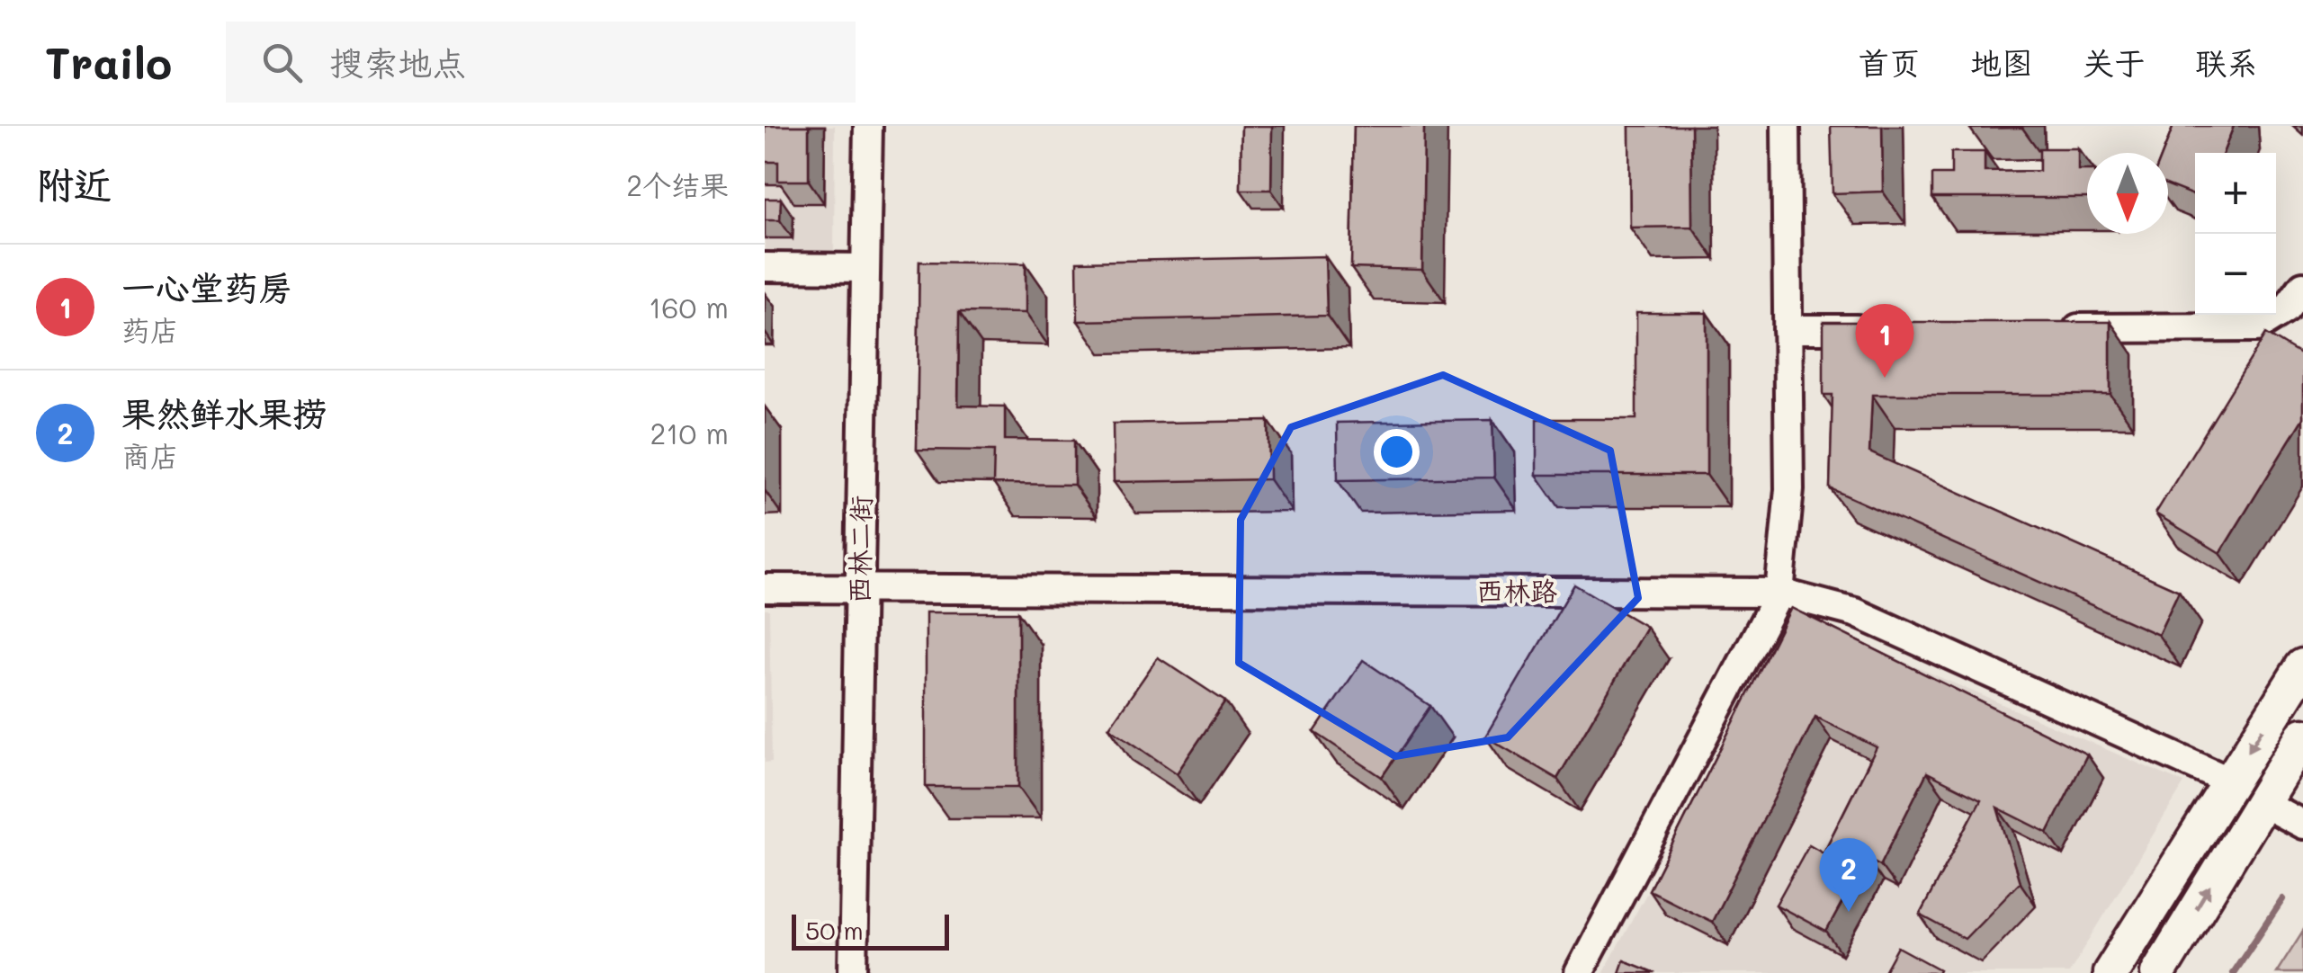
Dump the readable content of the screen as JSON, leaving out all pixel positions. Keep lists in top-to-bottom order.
{
  "streets": {
    "street": ["西林二街", "西林路"]
  },
  "crossings": [
    ["西林二街", "西林路"]
  ],
  "scale_bar": "50 m",
  "north": "bottom",
  "page": {
    "header": "Trailo",
    "search": "搜索地点",
    "nav": [
      "首页",
      "地图",
      "关于",
      "联系"
    ],
    "heading": ["附近", "2个结果"],
    "map_buttons": ["+", "−"],
    "list": [
      {
        "mark": "1",
        "name": "一心堂药房",
        "note": "药店",
        "value": "160 m"
      },
      {
        "mark": "2",
        "name": "果然鲜水果捞",
        "note": "商店",
        "value": "210 m"
      }
    ],
    "pins": ["1", "2"],
    "scale": "50 m"
  }
}
